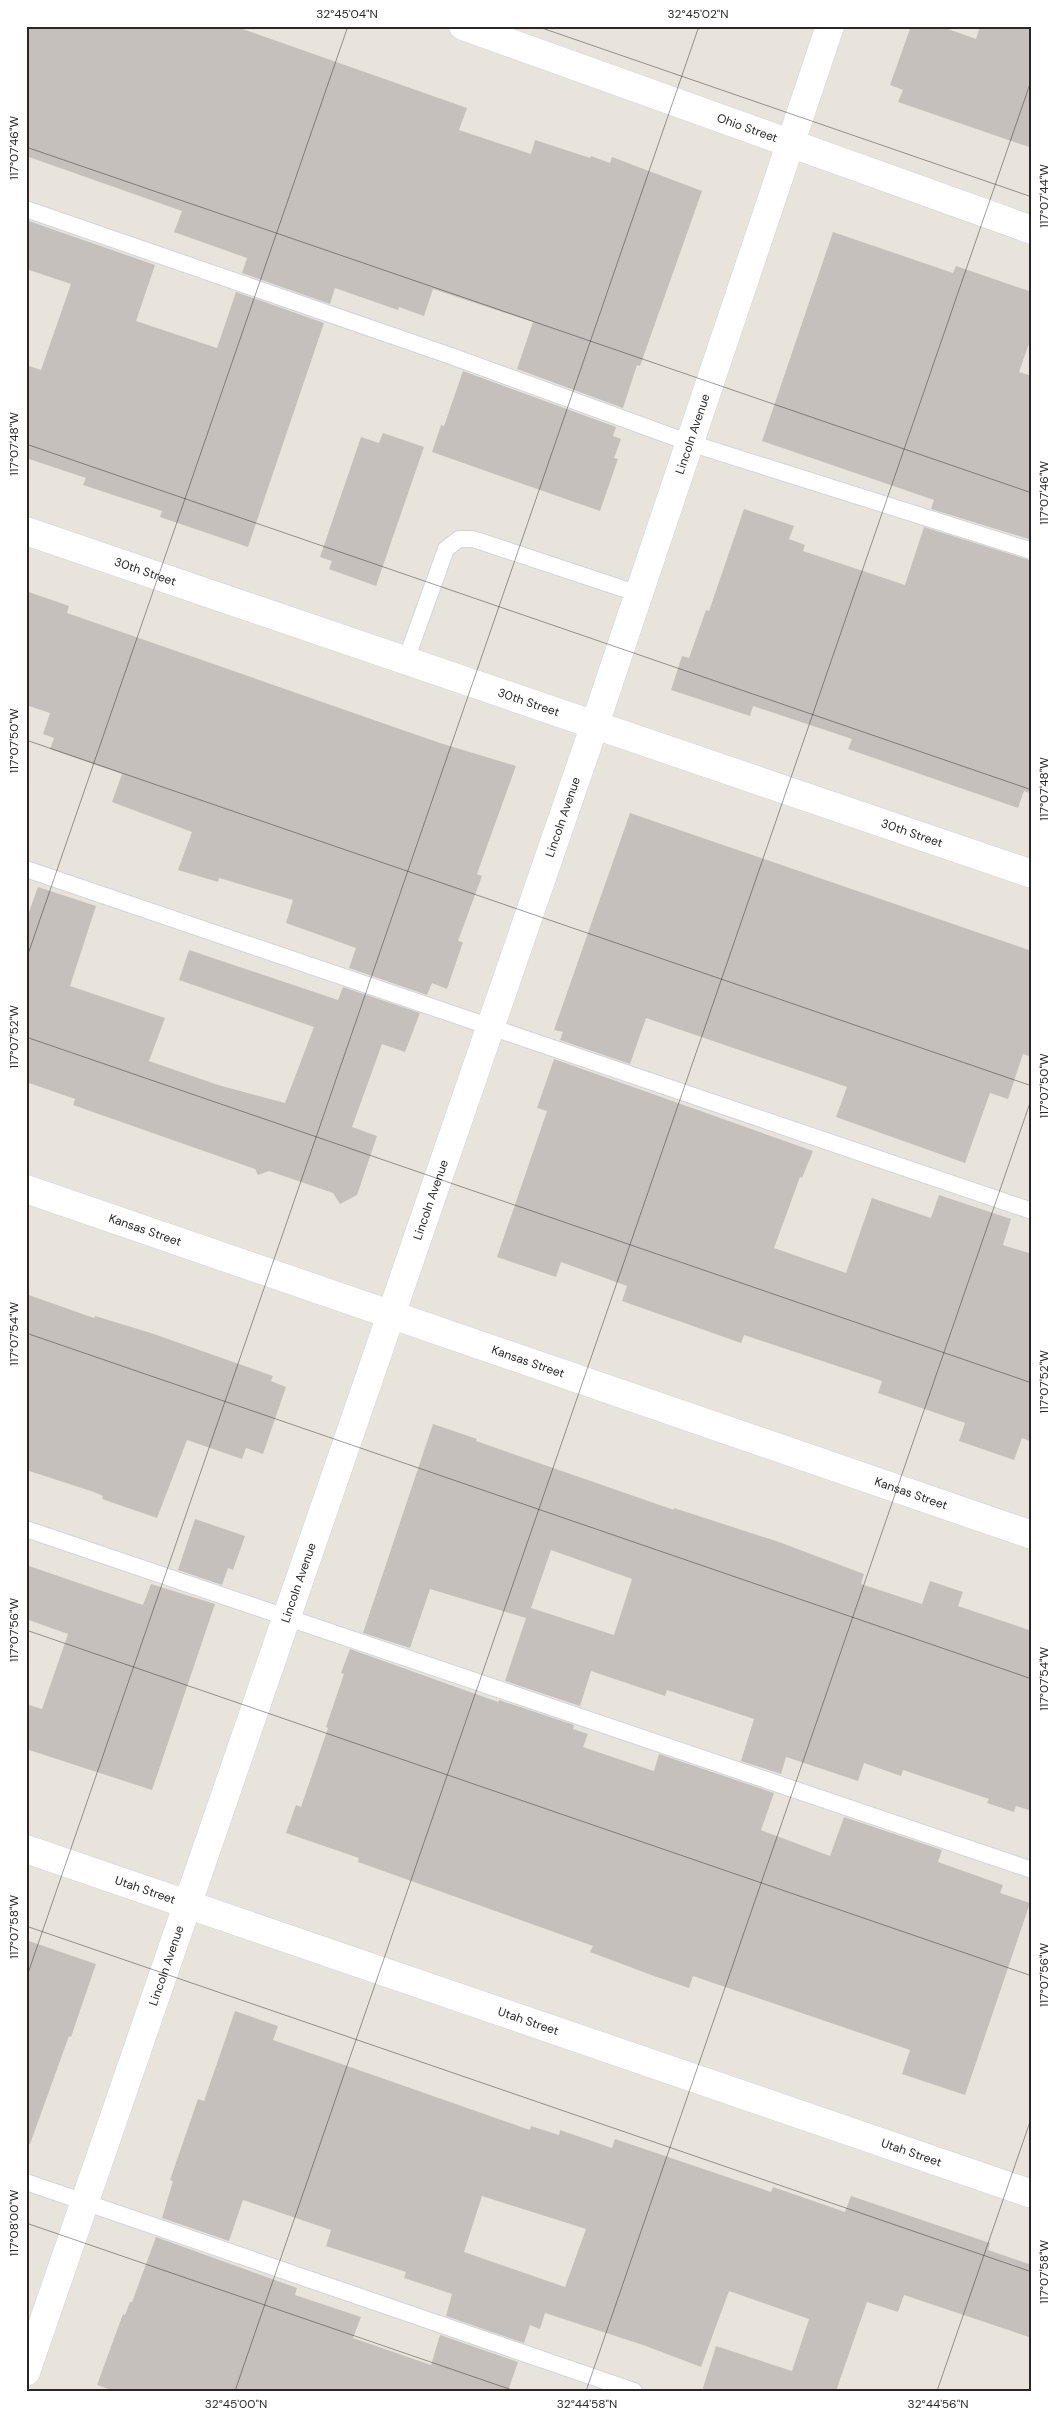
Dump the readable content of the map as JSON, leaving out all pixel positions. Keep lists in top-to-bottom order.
{
  "streets": {
    "street": [
      "Ohio Street",
      "Lincoln Avenue",
      "30th Street",
      "Kansas Street",
      "Utah Street"
    ]
  },
  "crossings": [
    ["Ohio Street", "Lincoln Avenue"],
    ["Lincoln Avenue", "30th Street"],
    ["Lincoln Avenue", "Kansas Street"],
    ["Lincoln Avenue", "Utah Street"]
  ],
  "coordinates": [
    "32°45'04\"N",
    "32°45'02\"N",
    "117°07'46\"W",
    "117°07'44\"W",
    "117°07'48\"W",
    "117°07'50\"W",
    "117°07'52\"W",
    "117°07'54\"W",
    "117°07'56\"W",
    "117°07'58\"W",
    "117°08'00\"W",
    "32°45'00\"N",
    "32°44'58\"N",
    "32°44'56\"N"
  ]
}
